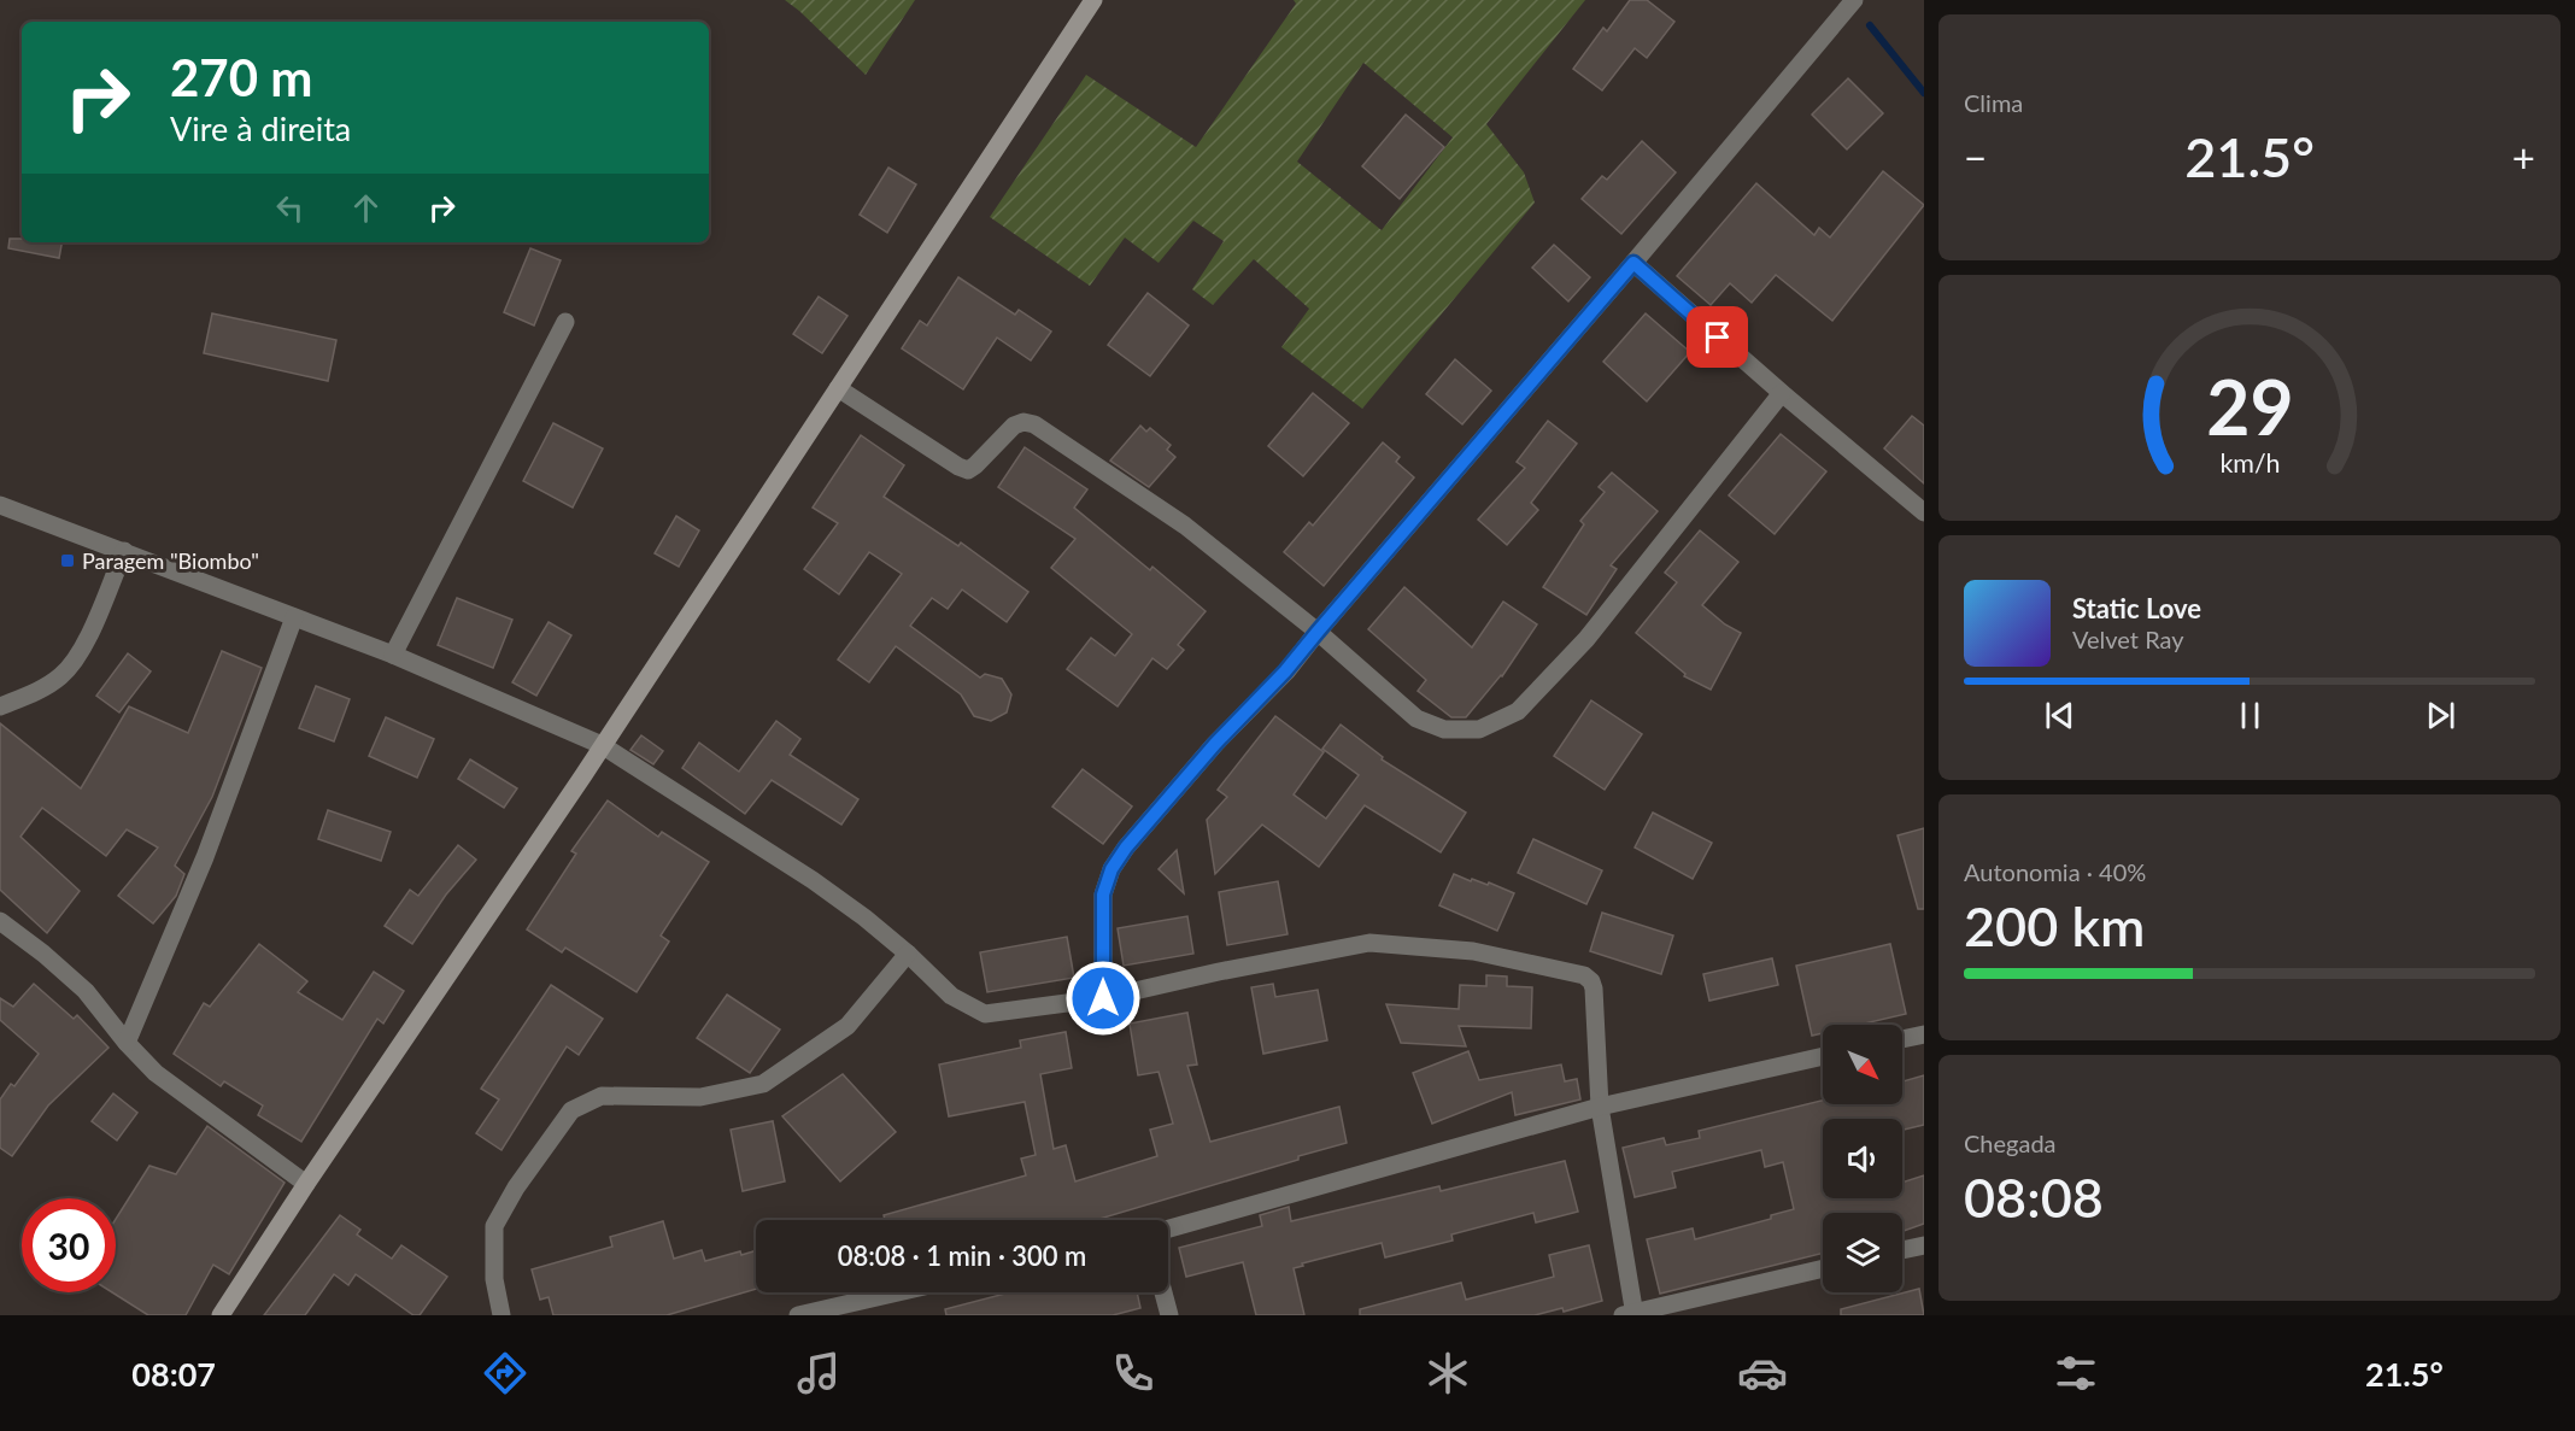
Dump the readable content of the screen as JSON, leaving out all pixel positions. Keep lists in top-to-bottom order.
{
  "places": {
    "transit": ["Paragem \"Biombo\""]
  },
  "north": "bottom right",
  "page": {
    "tile": [
      "Clima",
      ["Autonomia · 40%", "200 km"],
      ["Chegada", "08:08"]
    ],
    "turn": ["270 m", "Vire à direita"],
    "heat": ["−", "21.5°", "+"],
    "song": ["Static Love", "Velvet Ray"],
    "limit": "30",
    "trip": "08:08 · 1 min · 300 m",
    "tabs": ["08:07", "21.5°"],
    "gauge": ["29", "km/h"]
  }
}
